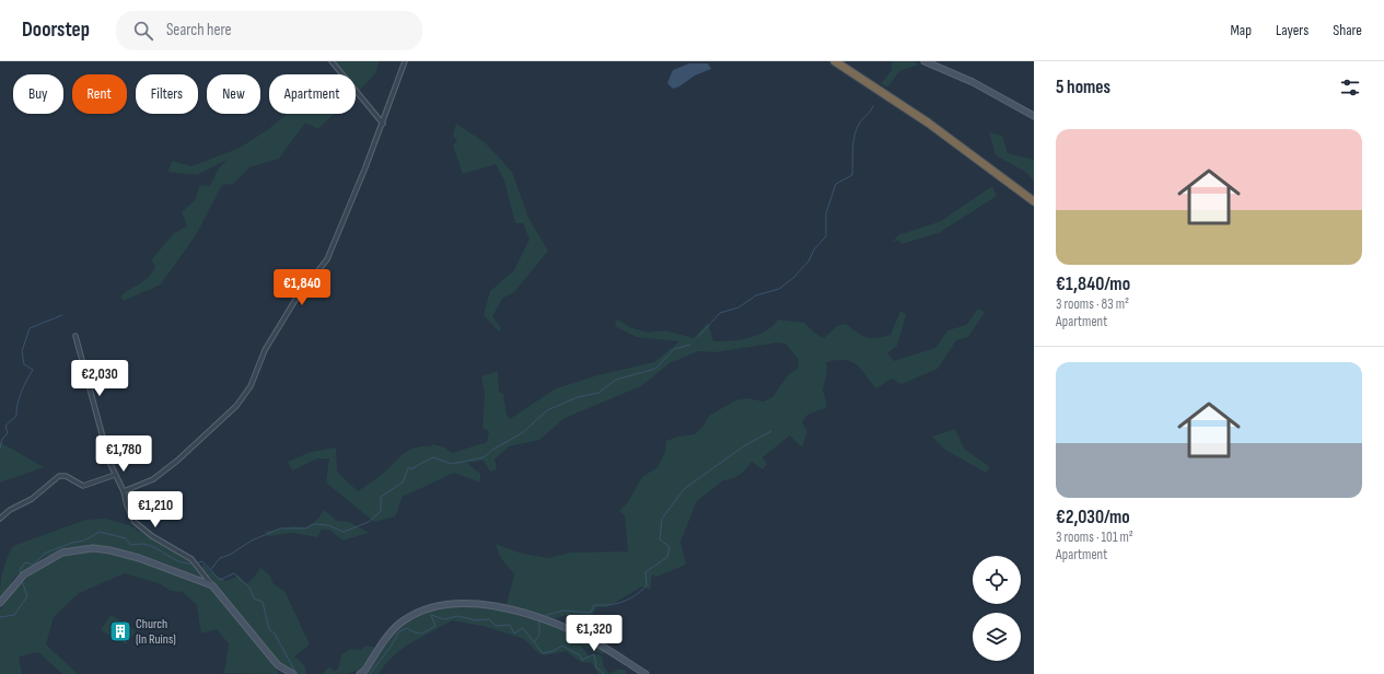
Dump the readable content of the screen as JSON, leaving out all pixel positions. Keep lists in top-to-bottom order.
{
  "places": {
    "building": ["Church (In Ruins)"]
  },
  "page": {
    "header": "Doorstep",
    "search": "Search here",
    "nav": ["Map", "Layers", "Share"],
    "heading": "5 homes",
    "chip": [
      "Buy",
      "Rent",
      "Filters",
      "New",
      "Apartment"
    ],
    "list": [
      {
        "name": "€1,840/mo",
        "note": "3 rooms · 83 m² · Apartment"
      },
      {
        "name": "€2,030/mo",
        "note": "3 rooms · 101 m² · Apartment"
      }
    ],
    "price": [
      "€1,840",
      "€2,030",
      "€1,780",
      "€1,210",
      "€1,320"
    ]
  }
}
